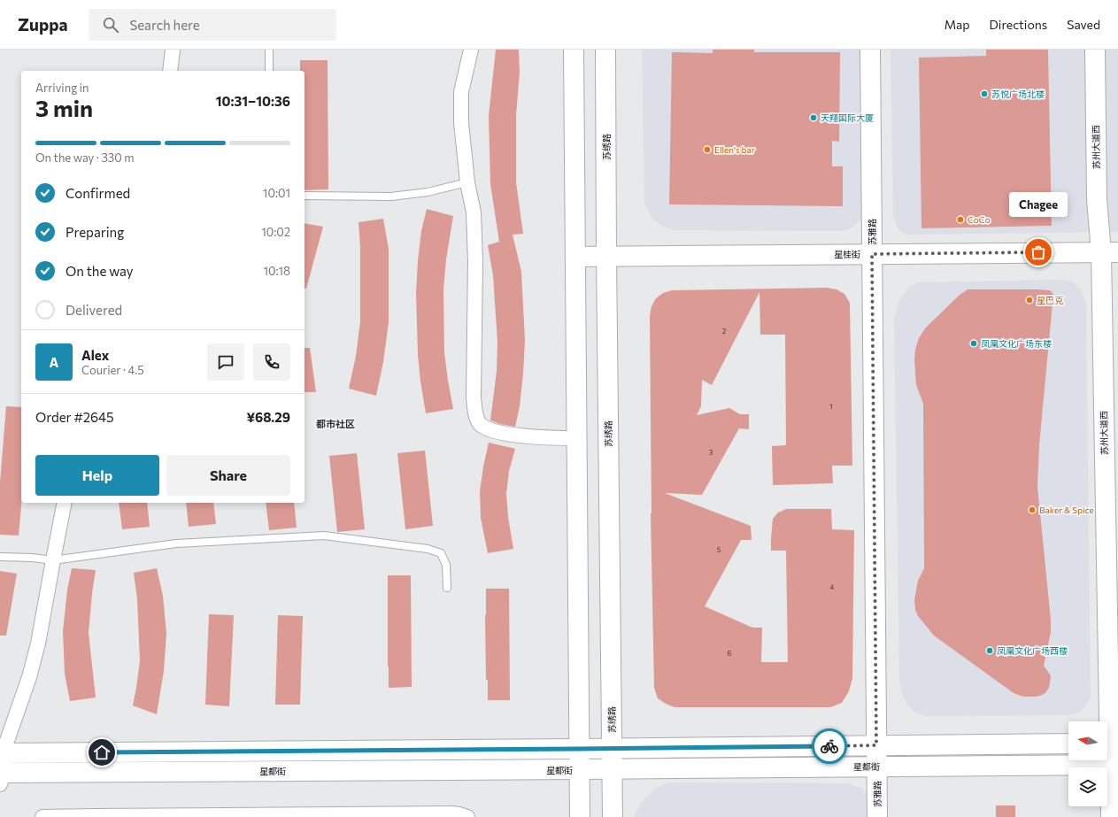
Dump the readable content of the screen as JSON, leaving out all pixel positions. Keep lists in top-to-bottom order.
{
  "streets": {
    "main road": [
      "苏绣路",
      "苏州大道西",
      "苏雅路",
      "星桂街",
      "星都街"
    ]
  },
  "crossings": [
    ["苏绣路", "星桂街"],
    ["苏绣路", "星都街"],
    ["苏州大道西", "星桂街"],
    ["苏州大道西", "星都街"],
    ["苏雅路", "星桂街"],
    ["苏雅路", "星都街"]
  ],
  "districts": ["都市社区"],
  "places": [
    "苏悦广场北楼",
    "天翔国际大厦",
    "Ellen's bar",
    "CoCo",
    "Chagee",
    "星巴克",
    "凤凰文化广场东楼",
    "Baker & Spice",
    "凤凰文化广场西楼"
  ],
  "house_numbers": [
    "2",
    "1",
    "3",
    "5",
    "4",
    "6"
  ],
  "north": "left",
  "page": {
    "header": "Zuppa",
    "search": "Search here",
    "nav": ["Map", "Directions", "Saved"],
    "heading": ["3 min", "Arriving in", "10:31–10:36"],
    "panel": [
      "Alex",
      "Courier · 4.5",
      "Order #2645",
      "¥68.29"
    ],
    "bar": "On the way · 330 m",
    "list": [
      ["Confirmed", "10:01"],
      ["Preparing", "10:02"],
      ["On the way", "10:18"],
      "Delivered"
    ],
    "bubble": "Chagee",
    "round": "A",
    "buttons": ["Help", "Share"]
  }
}
